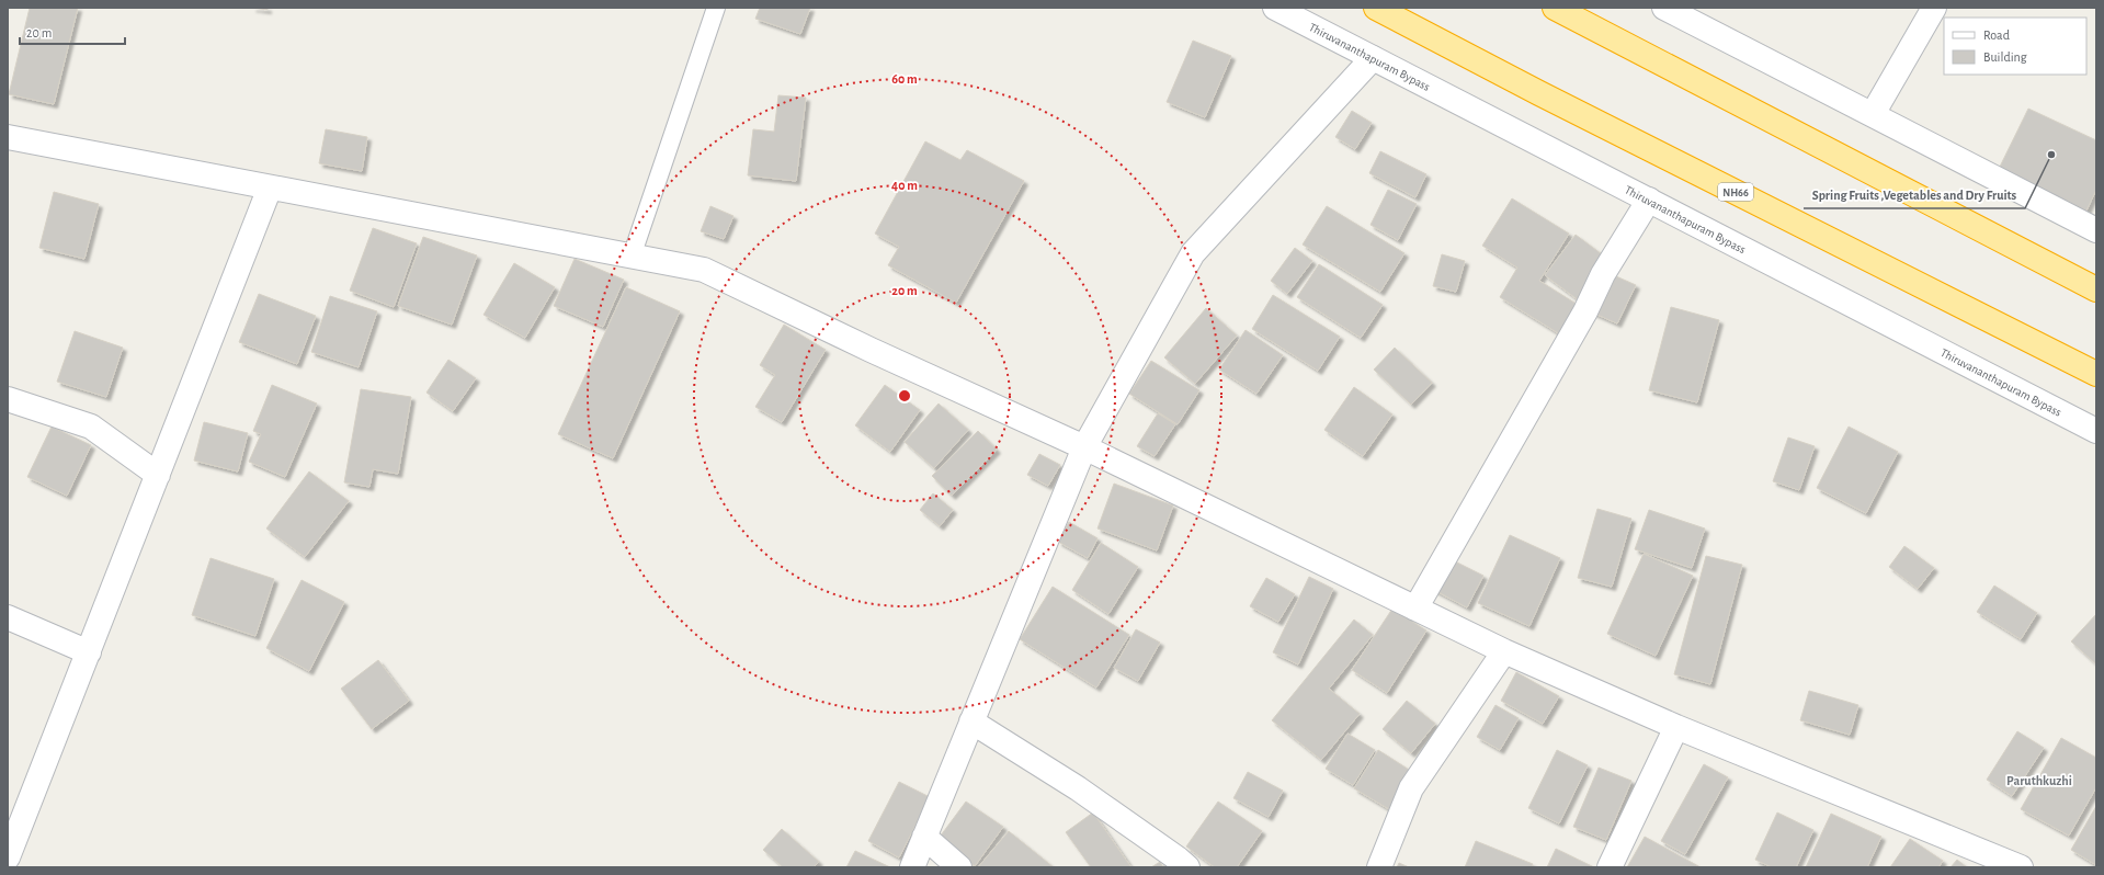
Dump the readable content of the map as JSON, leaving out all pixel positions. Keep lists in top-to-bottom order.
{
  "streets": {
    "highway": ["NH66"],
    "street": ["Thiruvananthapuram Bypass"]
  },
  "districts": ["Paruthkuzhi"],
  "places": ["Spring Fruits ,Vegetables and Dry Fruits"],
  "legend": ["Road", "Building"],
  "scale_bar": "20 m",
  "rings": ["60 m", "40 m", "20 m"]
}
